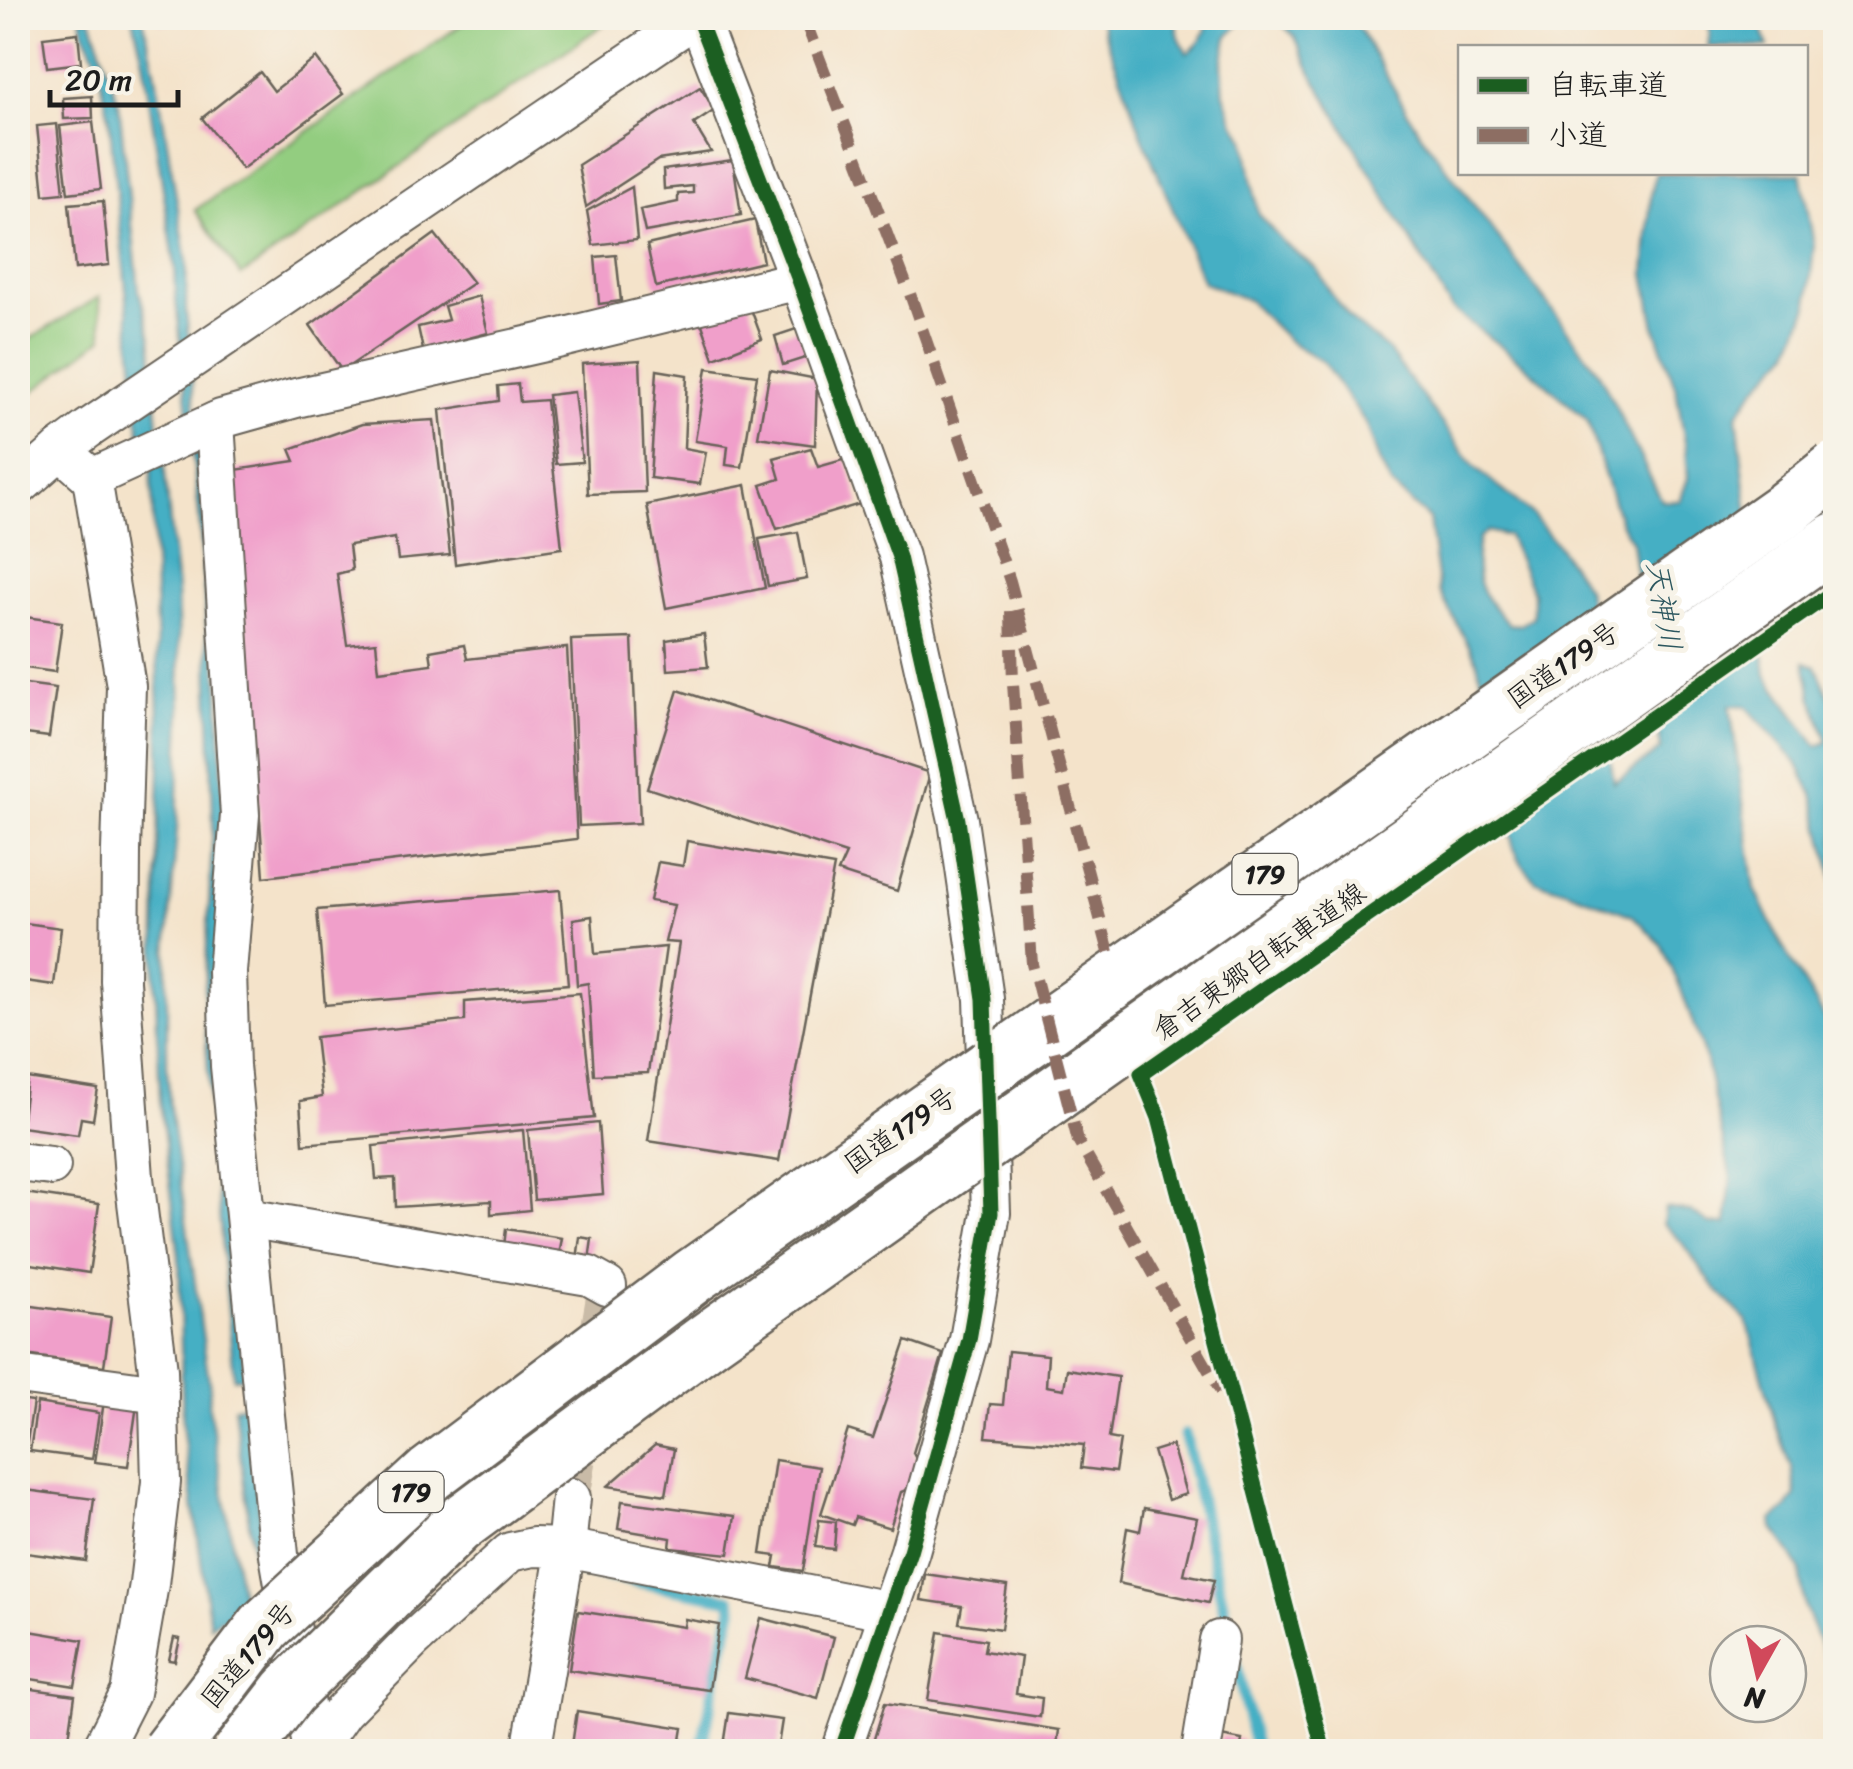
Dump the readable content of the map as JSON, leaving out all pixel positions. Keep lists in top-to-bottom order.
{
  "streets": {
    "highway": ["国道179号", "179"],
    "cycle path": ["倉吉東郷自転車道線"]
  },
  "water": ["天神川"],
  "legend": ["自転車道", "小道"],
  "scale_bar": "20 m",
  "north": "bottom"
}
